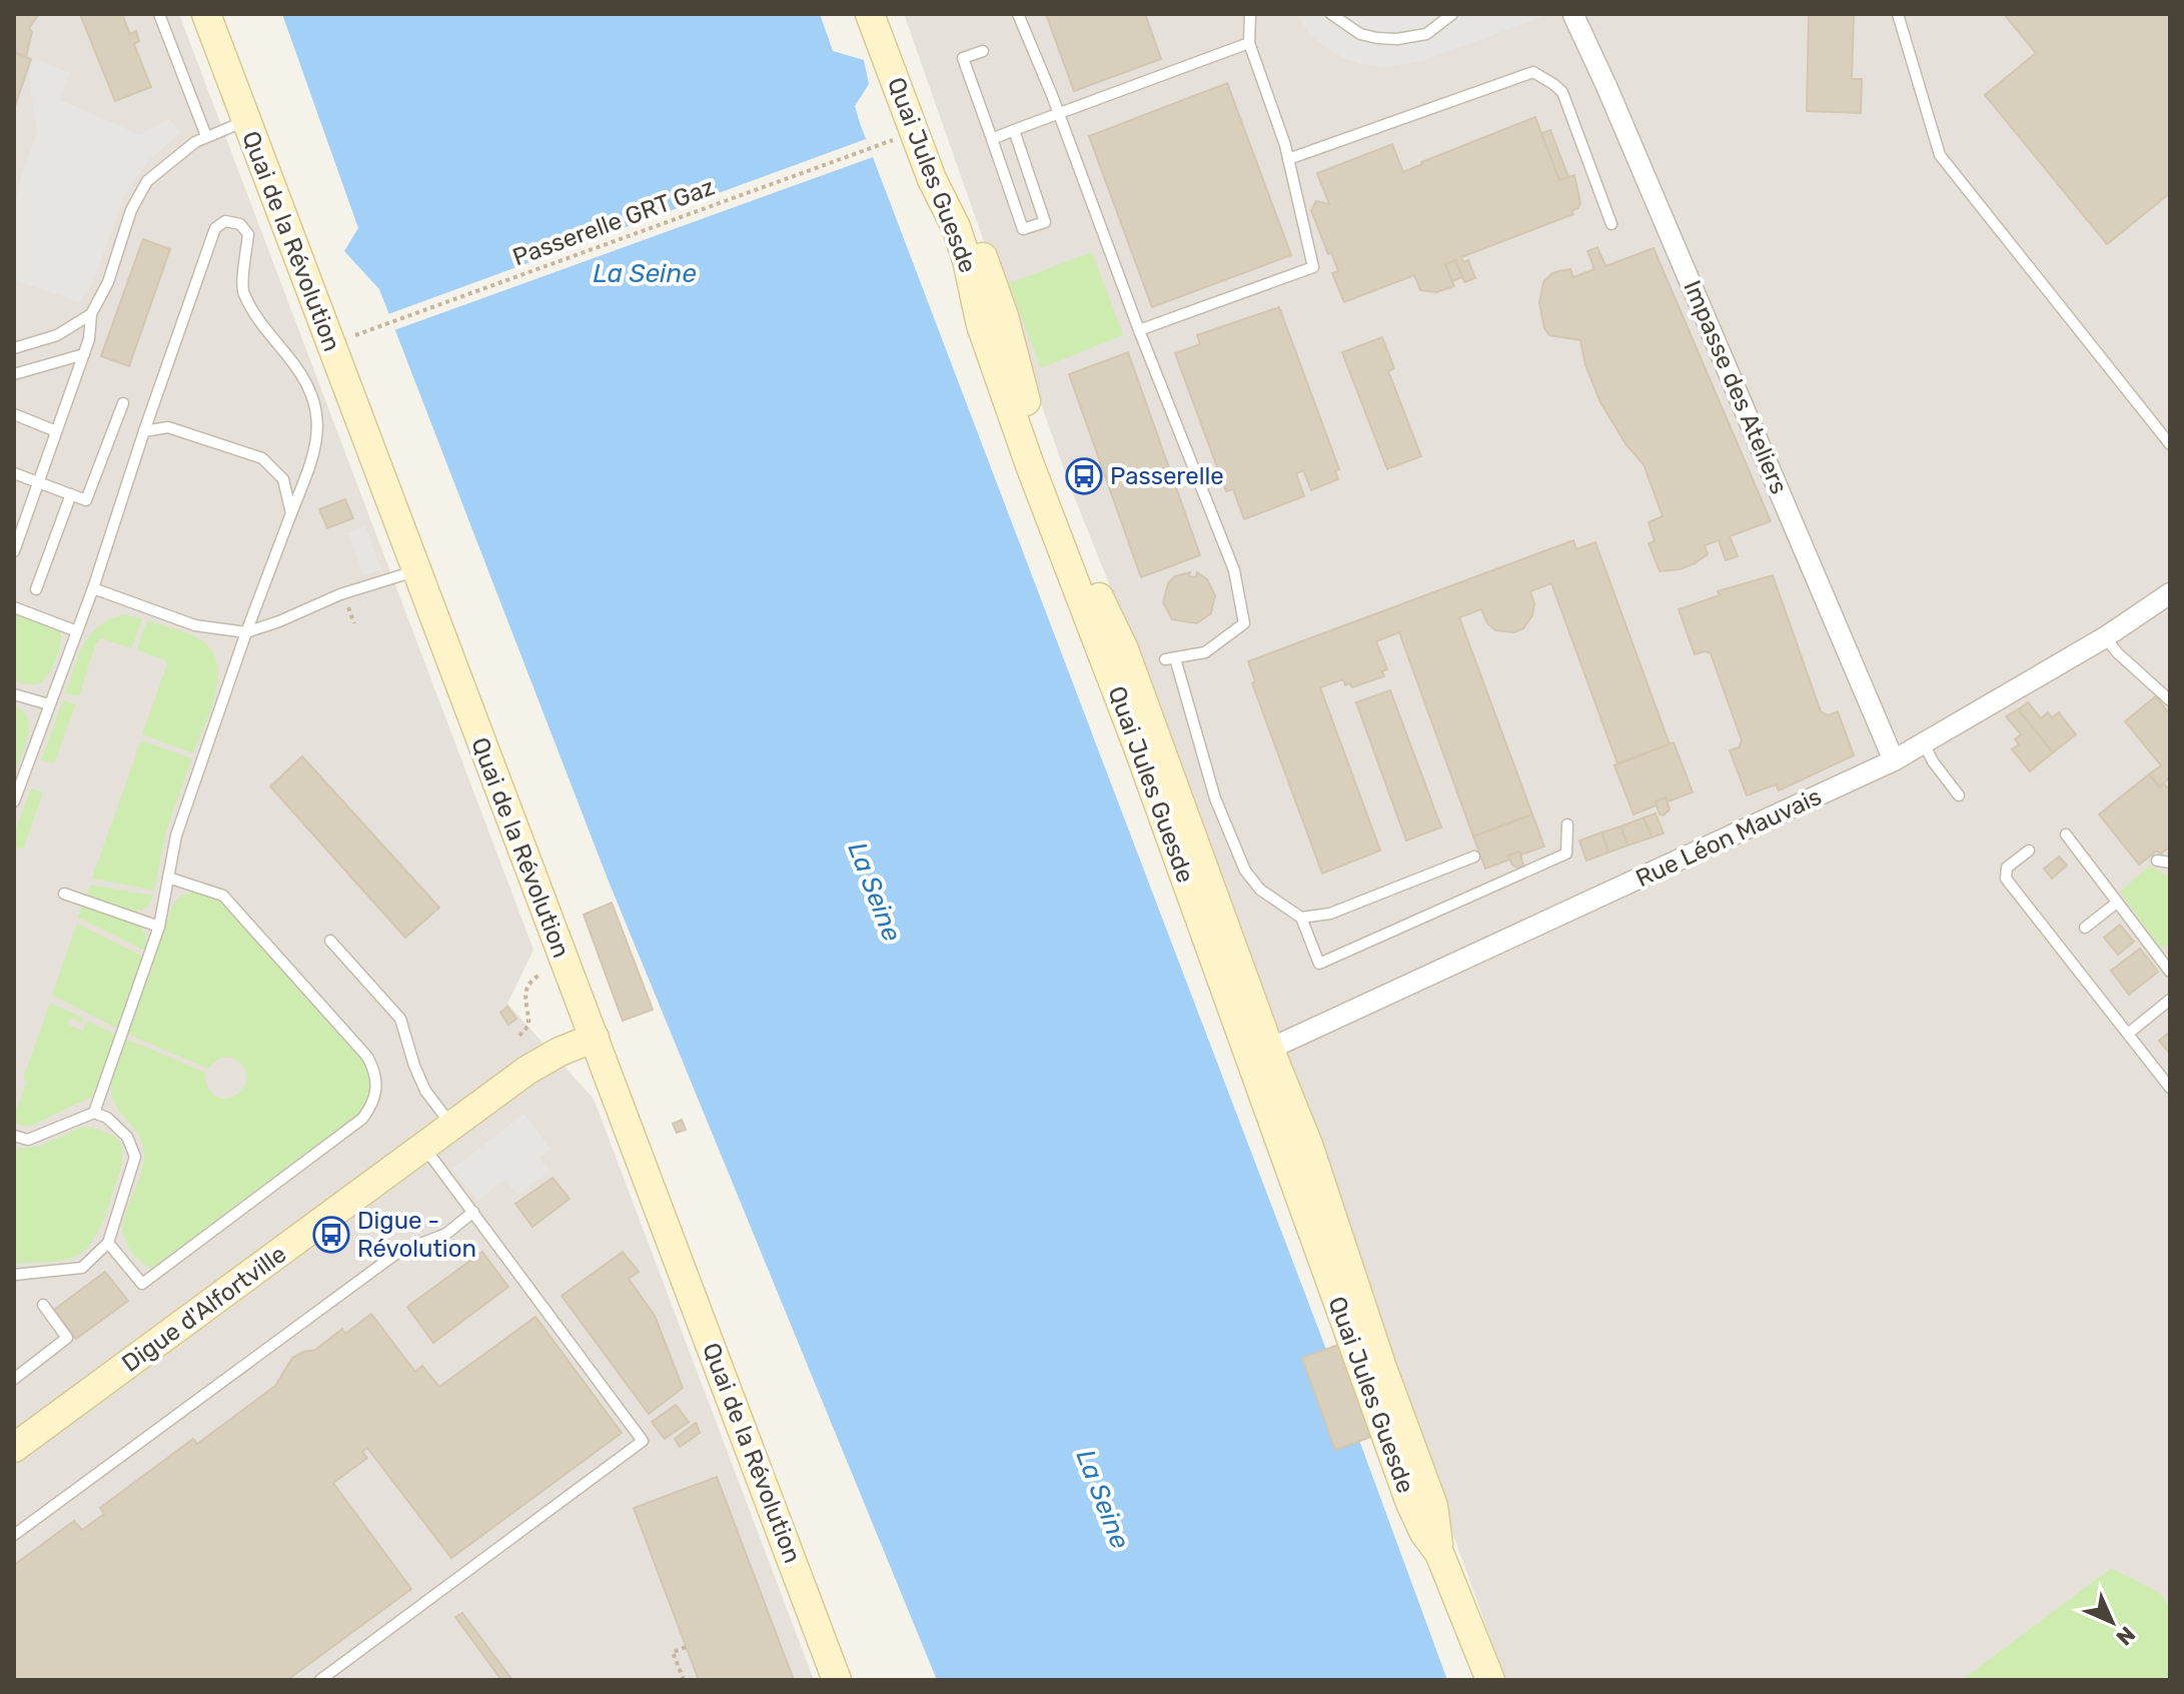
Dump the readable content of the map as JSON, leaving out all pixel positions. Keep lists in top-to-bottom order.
{
  "streets": {
    "main road": ["Quai Jules Guesde", "Quai de la Révolution", "Digue d'Alfortville"],
    "street": ["Impasse des Ateliers", "Rue Léon Mauvais"],
    "path": ["Passerelle GRT Gaz"]
  },
  "crossings": [
    ["Quai Jules Guesde", "Rue Léon Mauvais"],
    ["Quai de la Révolution", "Digue d'Alfortville"],
    ["Impasse des Ateliers", "Rue Léon Mauvais"]
  ],
  "water": ["La Seine"],
  "places": {
    "bus stop": ["Passerelle", "Digue - Révolution"]
  },
  "north": "bottom right"
}
